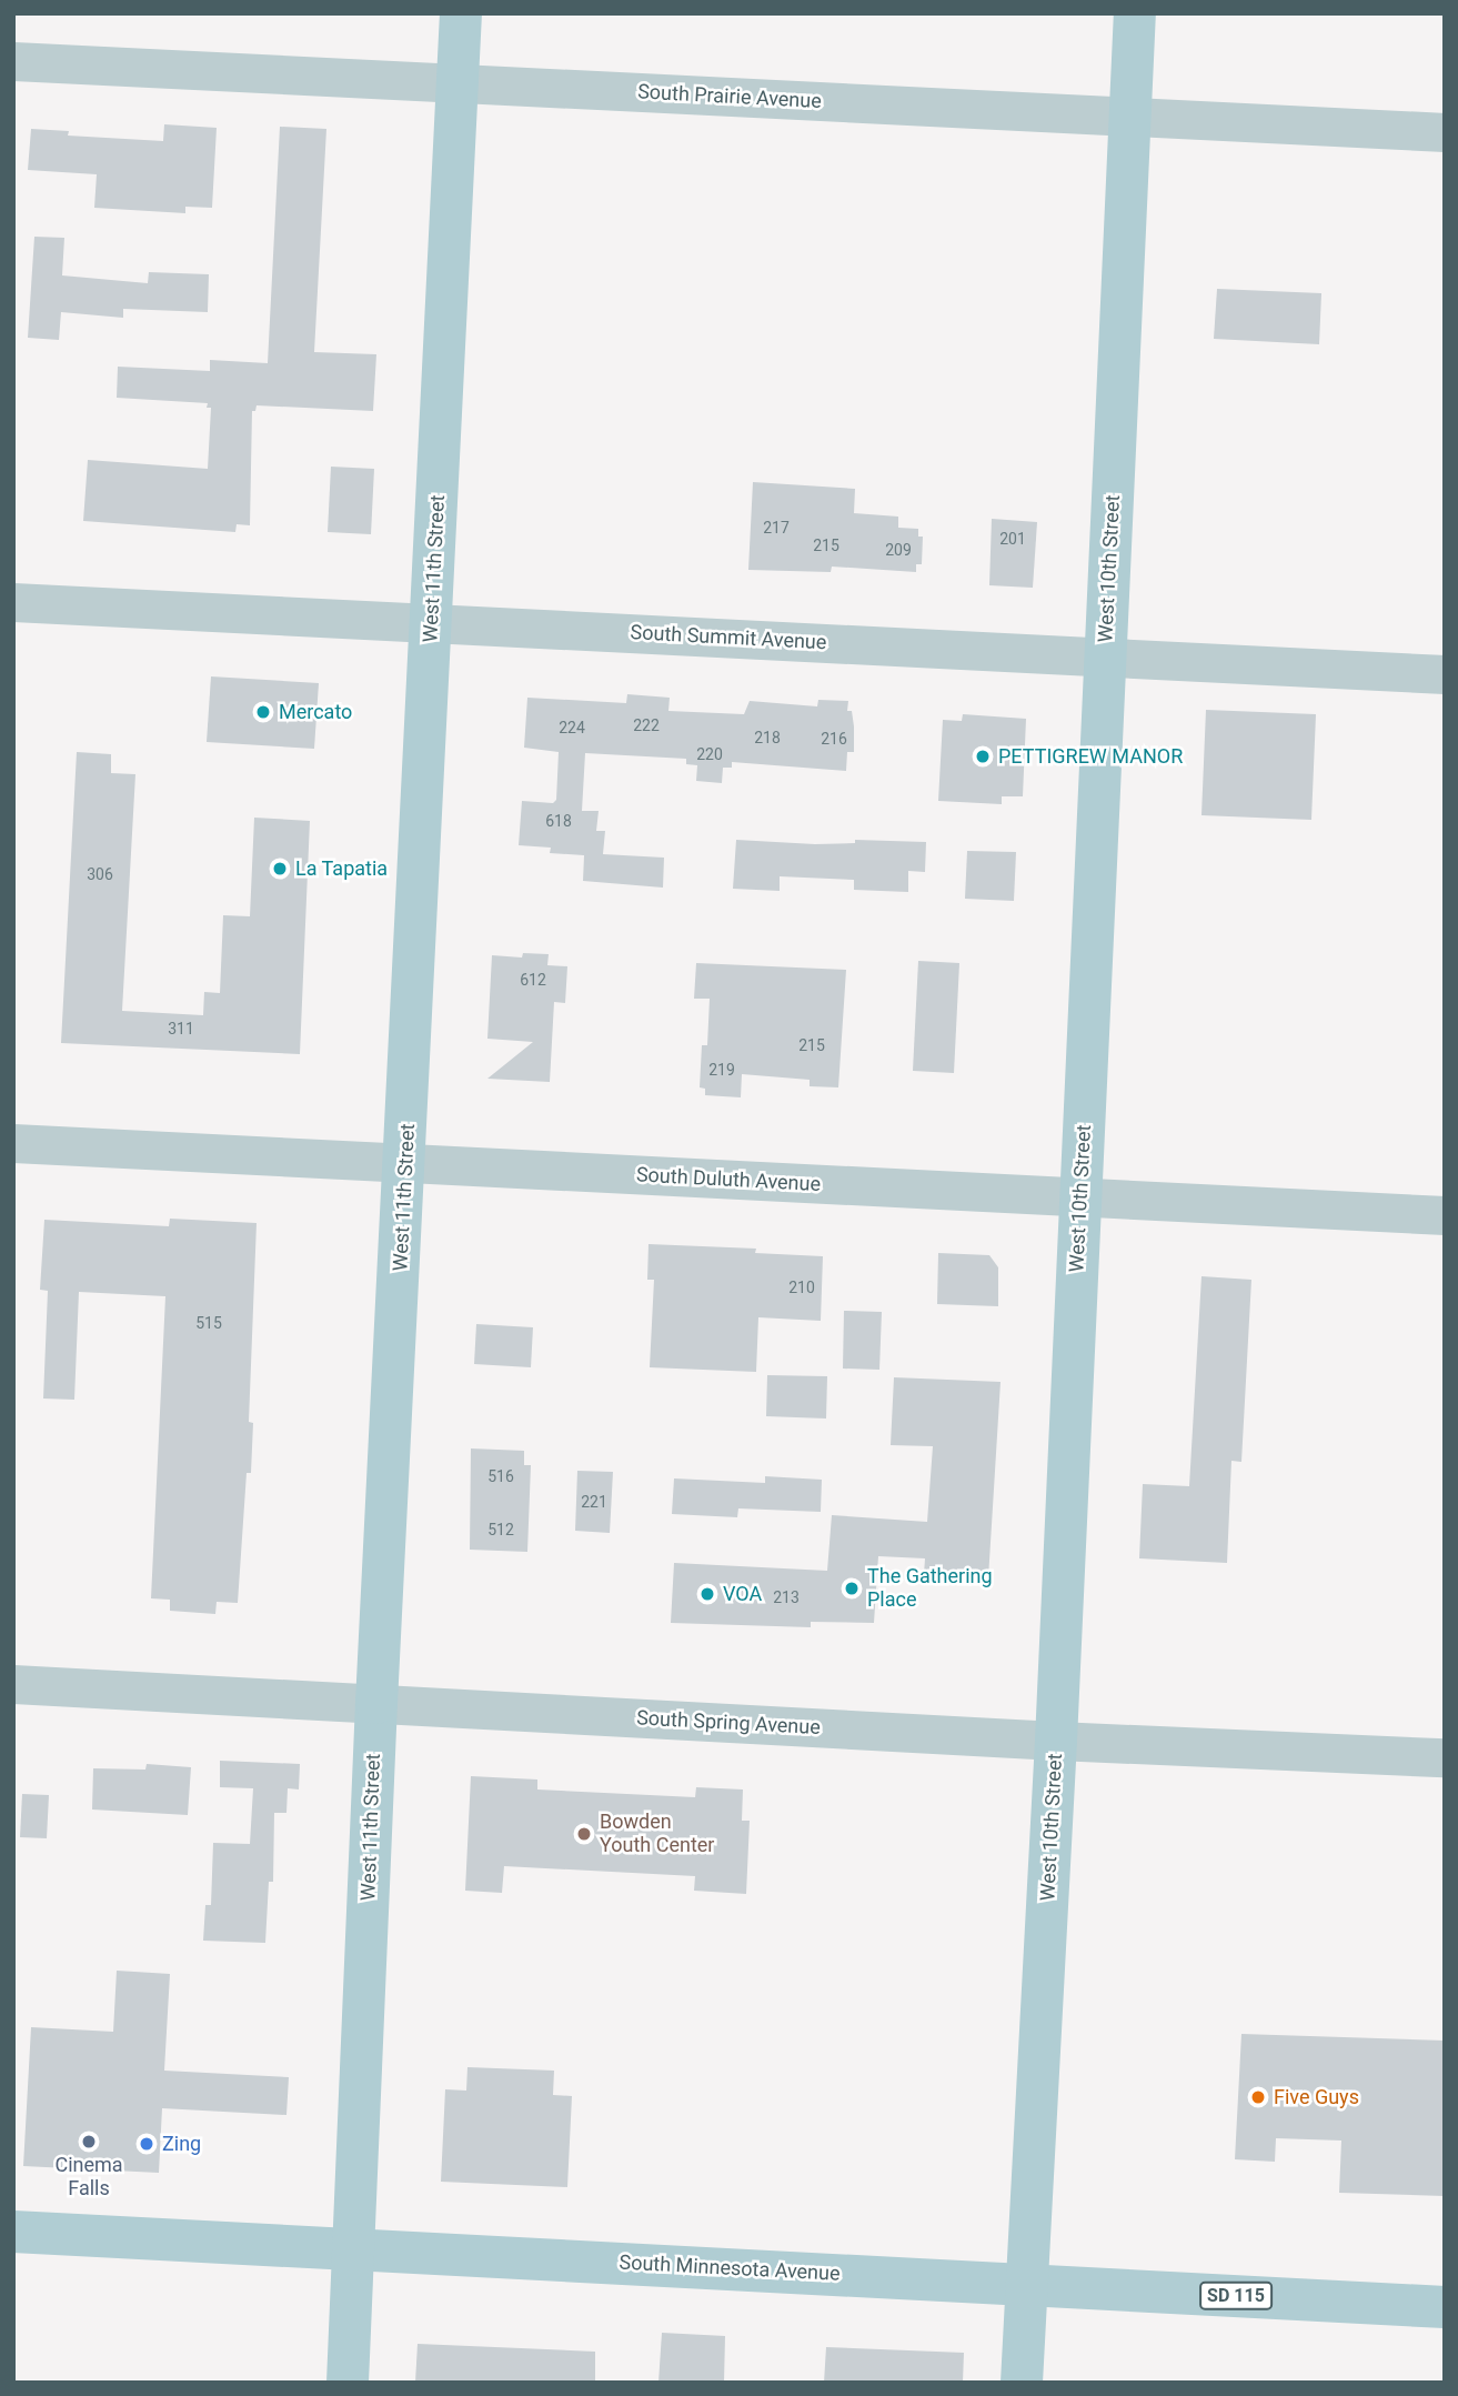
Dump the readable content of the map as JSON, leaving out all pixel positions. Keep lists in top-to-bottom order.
{
  "streets": {
    "main road": [
      "West 11th Street",
      "West 10th Street",
      "South Minnesota Avenue",
      "SD 115"
    ],
    "street": [
      "South Prairie Avenue",
      "South Summit Avenue",
      "South Duluth Avenue",
      "South Spring Avenue"
    ]
  },
  "crossings": [
    ["South Prairie Avenue", "West 11th Street"],
    ["South Prairie Avenue", "West 10th Street"],
    ["West 11th Street", "South Summit Avenue"],
    ["West 11th Street", "South Duluth Avenue"],
    ["West 11th Street", "South Spring Avenue"],
    ["West 11th Street", "South Minnesota Avenue"],
    ["West 10th Street", "South Summit Avenue"],
    ["West 10th Street", "South Duluth Avenue"],
    ["West 10th Street", "South Spring Avenue"],
    ["West 10th Street", "South Minnesota Avenue"]
  ],
  "places": [
    "Mercato",
    "PETTIGREW MANOR",
    "La Tapatia",
    "The Gathering Place",
    "VOA",
    "Bowden Youth Center",
    "Five Guys",
    "Cinema Falls",
    "Zing"
  ],
  "house_numbers": [
    "217",
    "201",
    "215",
    "209",
    "222",
    "224",
    "218",
    "216",
    "220",
    "618",
    "306",
    "612",
    "311",
    "215",
    "219",
    "210",
    "515",
    "516",
    "221",
    "512",
    "213"
  ]
}
